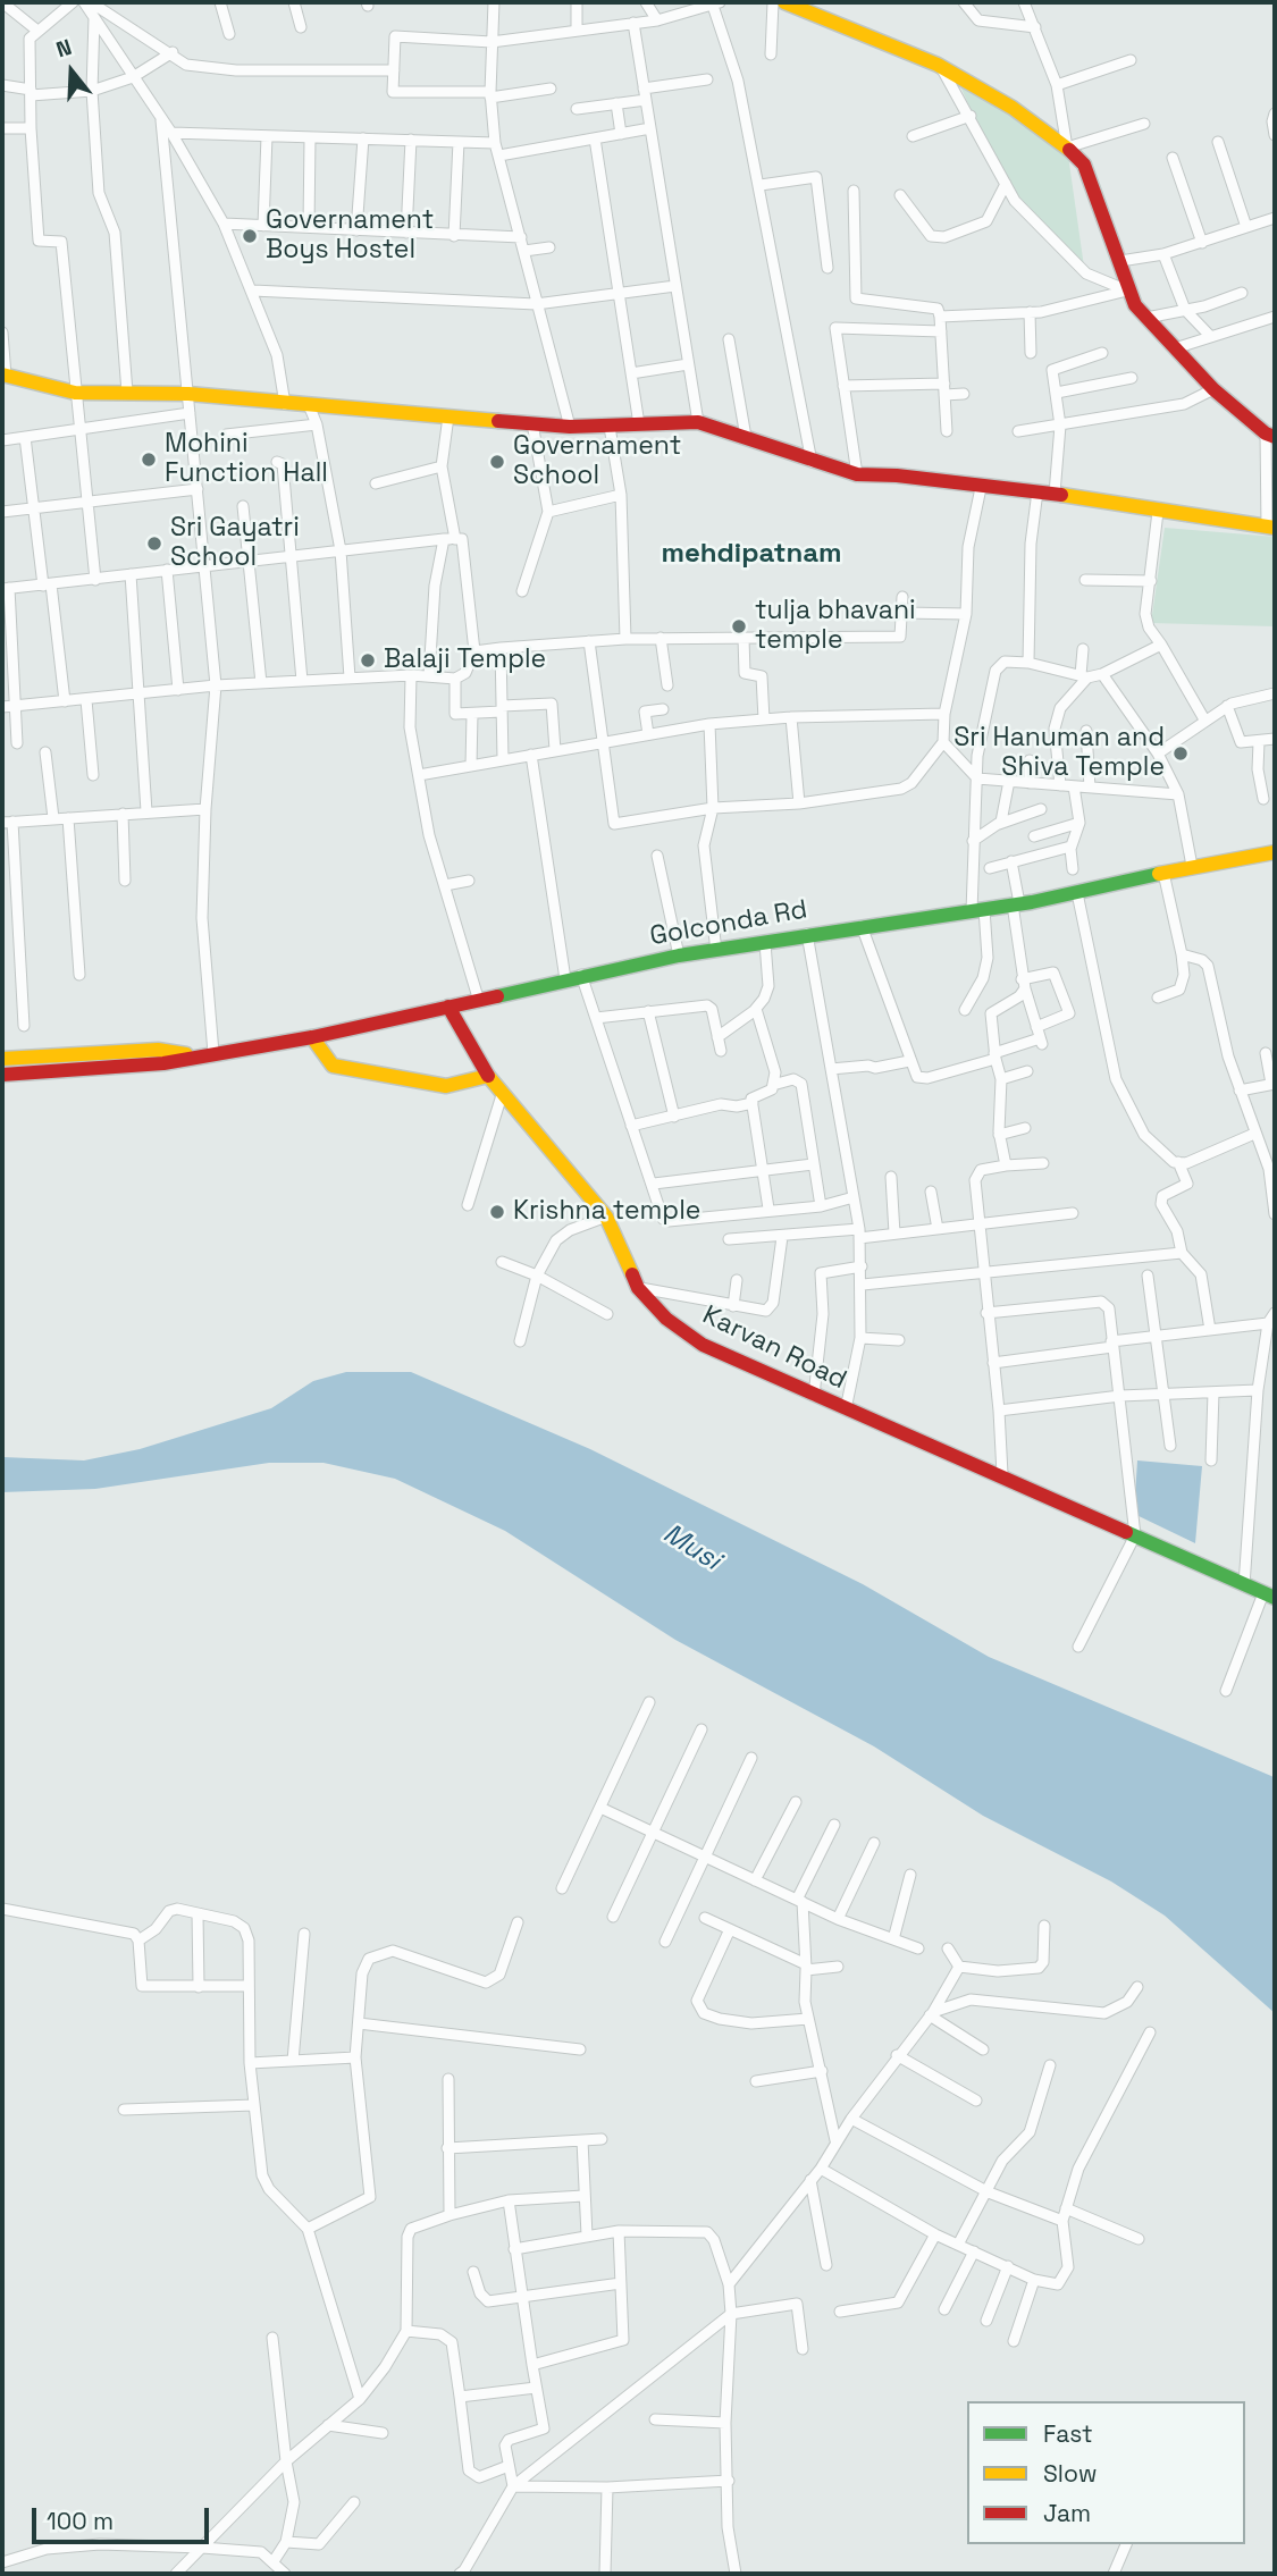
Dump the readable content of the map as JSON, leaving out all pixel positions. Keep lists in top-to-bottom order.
{
  "streets": {
    "street": ["Golconda Rd", "Karvan Road"]
  },
  "crossings": [
    ["Golconda Rd", "Karvan Road"]
  ],
  "districts": ["mehdipatnam"],
  "water": ["Musi"],
  "places": [
    "Governament Boys Hostel",
    "Mohini Function Hall",
    "Governament School",
    "Sri Gayatri School",
    "tulja bhavani temple",
    "Balaji Temple",
    "Sri Hanuman and Shiva Temple",
    "Krishna temple"
  ],
  "legend": ["Fast", "Slow", "Jam"],
  "scale_bar": "100 m",
  "north": "top"
}
